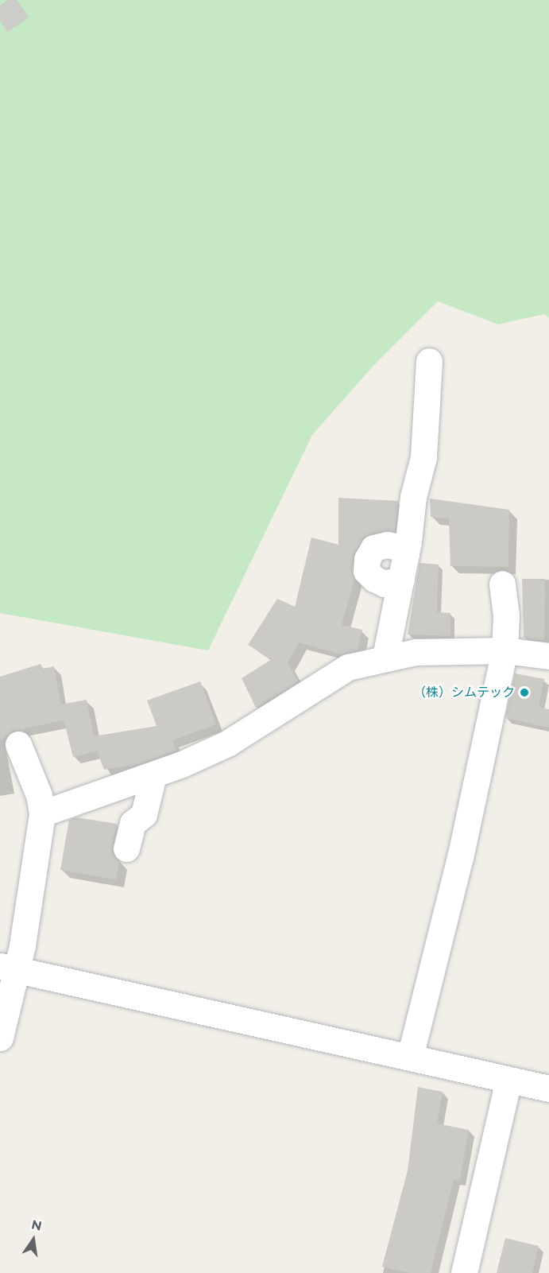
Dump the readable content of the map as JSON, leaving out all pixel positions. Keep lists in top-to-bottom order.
{
  "places": ["（株）シムテック"],
  "north": "top"
}
